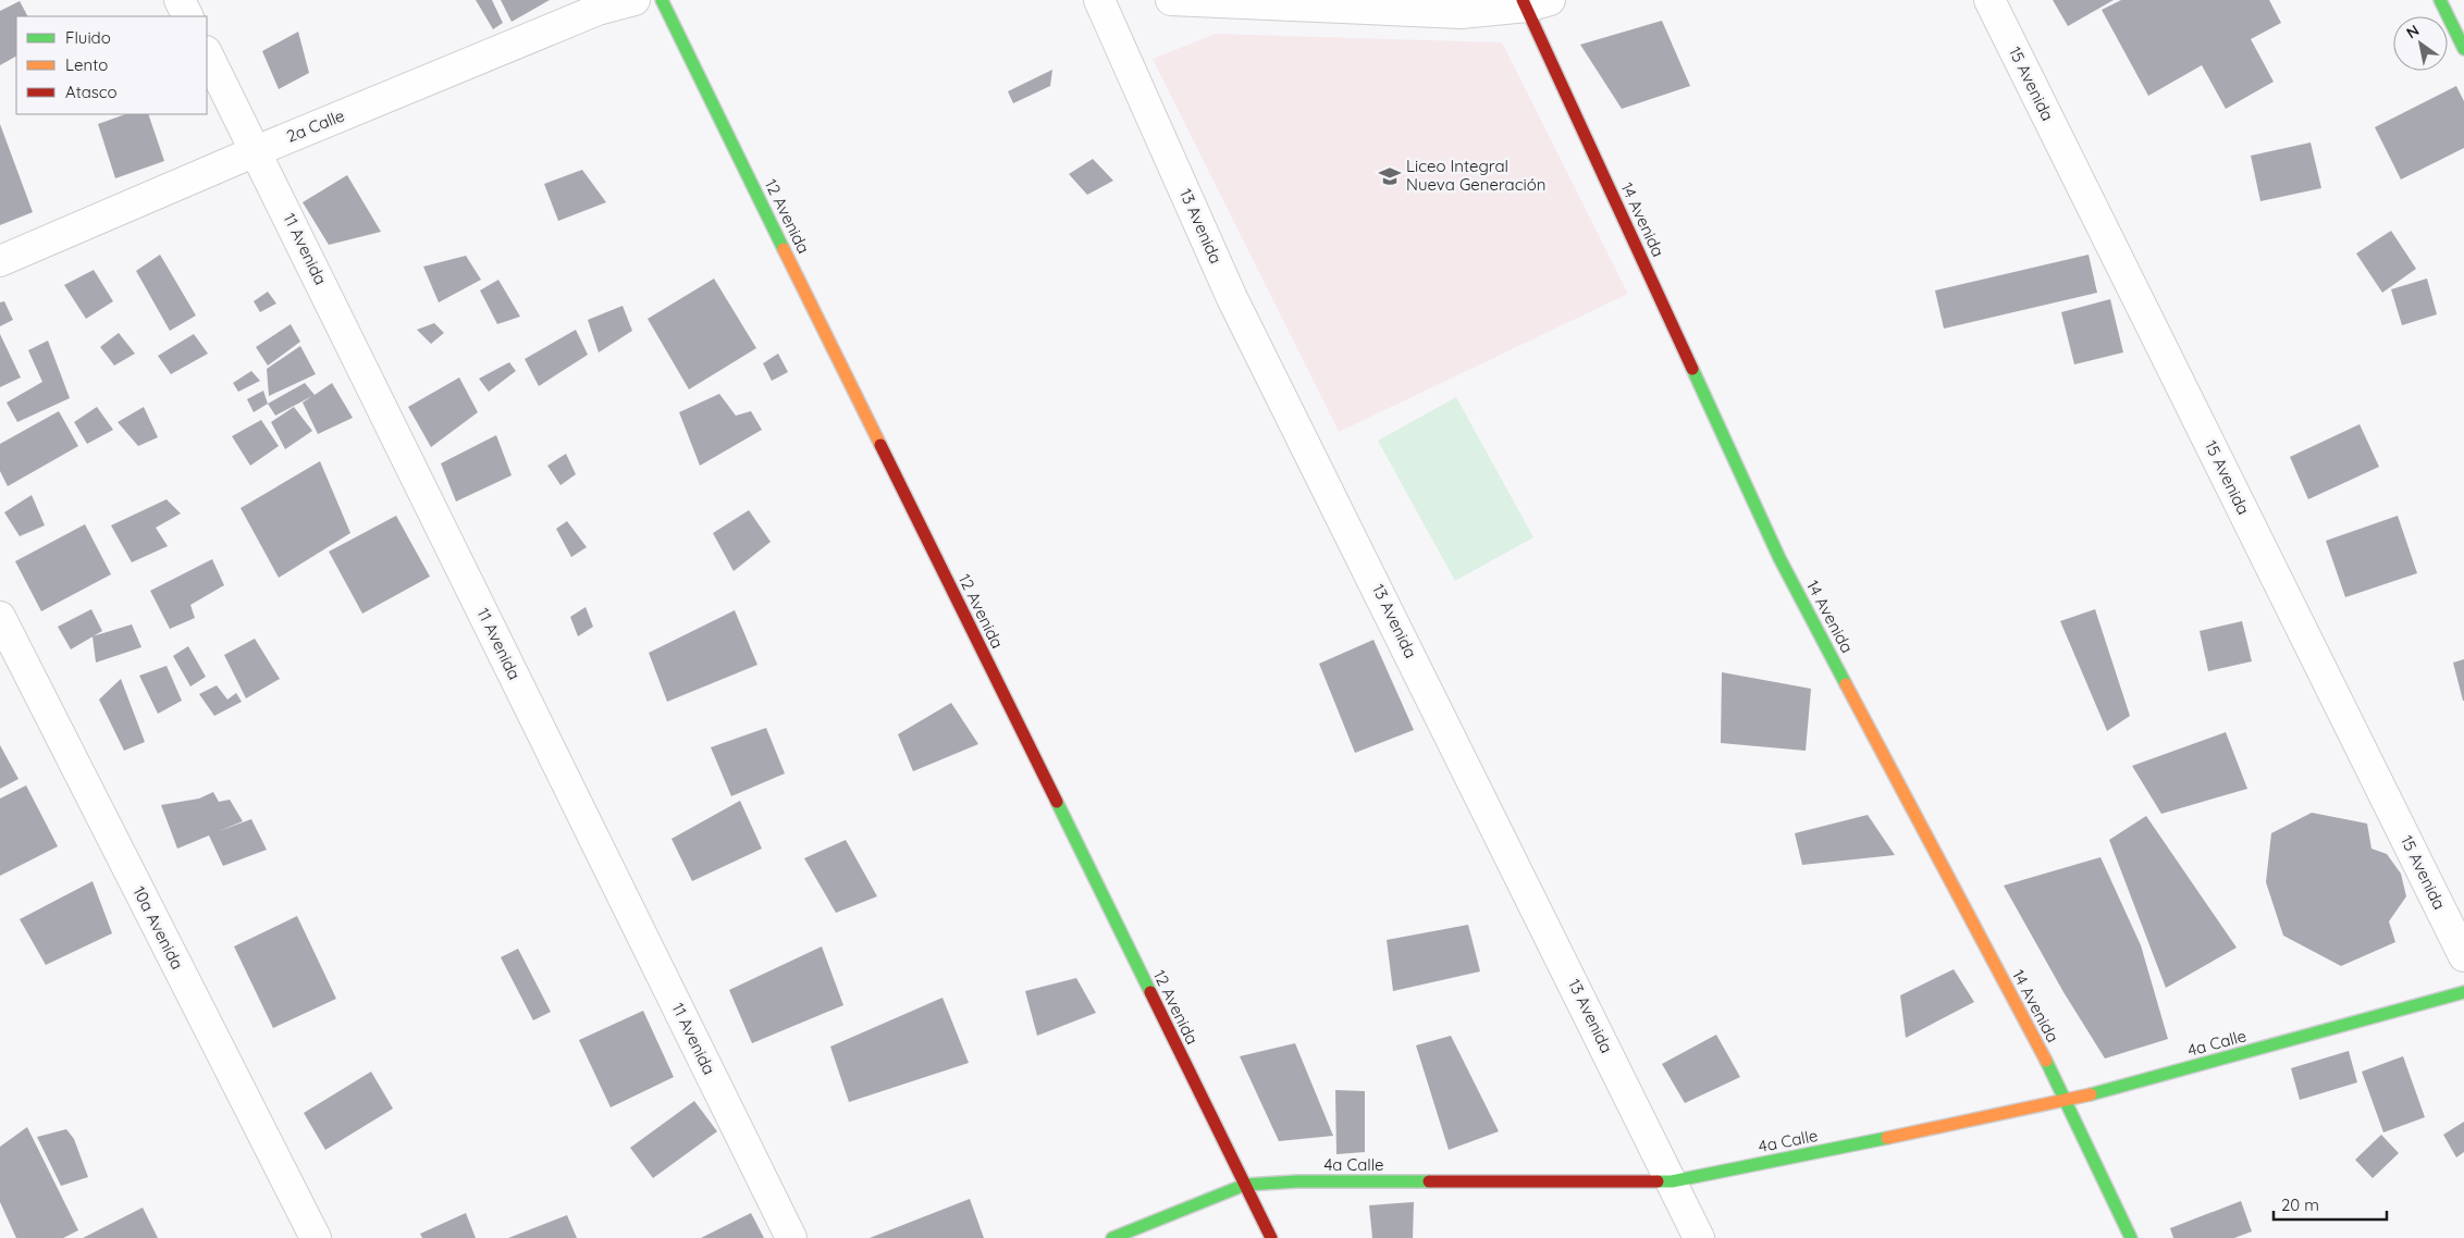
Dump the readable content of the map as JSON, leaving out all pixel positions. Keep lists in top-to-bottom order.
{
  "streets": {
    "street": [
      "15 Avenida",
      "2a Calle",
      "12 Avenida",
      "14 Avenida",
      "13 Avenida",
      "11 Avenida",
      "10a Avenida",
      "4a Calle"
    ]
  },
  "crossings": [
    ["2a Calle", "11 Avenida"],
    ["12 Avenida", "4a Calle"],
    ["14 Avenida", "4a Calle"],
    ["13 Avenida", "4a Calle"]
  ],
  "places": {
    "school or university": ["Liceo Integral Nueva Generación"]
  },
  "legend": ["Fluido", "Lento", "Atasco"],
  "scale_bar": "20 m",
  "north": "top left"
}
